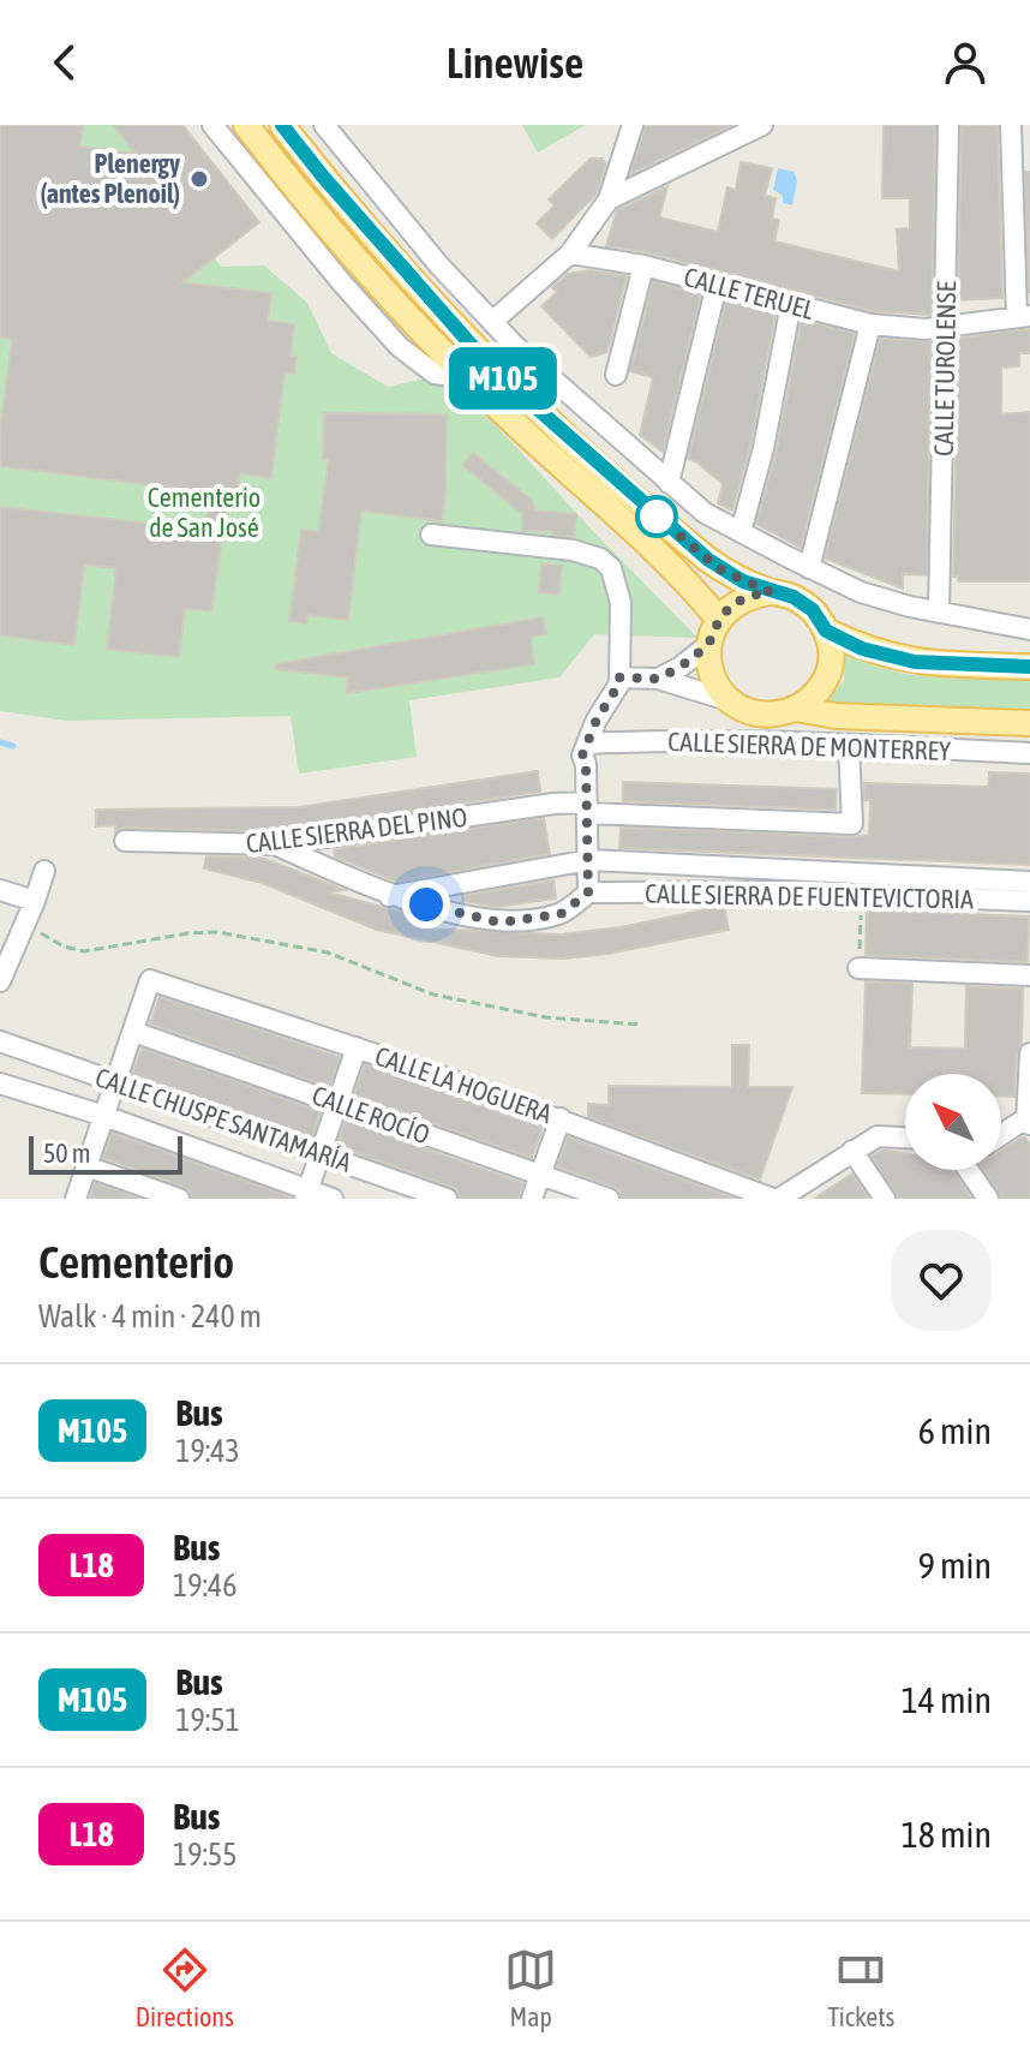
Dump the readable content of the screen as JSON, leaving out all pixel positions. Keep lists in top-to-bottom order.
{
  "streets": {
    "street": [
      "CALLE TERUEL",
      "CALLE TUROLENSE",
      "CALLE SIERRA DE MONTERREY",
      "CALLE SIERRA DEL PINO",
      "CALLE SIERRA DE FUENTEVICTORIA",
      "CALLE LA HOGUERA",
      "CALLE ROCÍO",
      "CALLE CHUSPE SANTAMARÍA"
    ]
  },
  "crossings": [
    ["CALLE TERUEL", "CALLE TUROLENSE"],
    ["CALLE SIERRA DE MONTERREY", "CALLE SIERRA DEL PINO"],
    ["CALLE LA HOGUERA", "CALLE ROCÍO"]
  ],
  "parks": ["Cementerio de San José"],
  "places": ["Plenergy (antes Plenoil)"],
  "lines": ["bus line M105"],
  "scale_bar": "50 m",
  "north": "top left",
  "page": {
    "header": "Linewise",
    "on_map": "M105",
    "scale": "50 m",
    "heading": ["Cementerio", "Walk · 4 min · 240 m"],
    "list": [
      {
        "mark": "M105",
        "name": "Bus",
        "note": "19:43",
        "value": "6 min"
      },
      {
        "mark": "L18",
        "name": "Bus",
        "note": "19:46",
        "value": "9 min"
      },
      {
        "mark": "M105",
        "name": "Bus",
        "note": "19:51",
        "value": "14 min"
      },
      {
        "mark": "L18",
        "name": "Bus",
        "note": "19:55",
        "value": "18 min"
      }
    ],
    "tabs": ["Directions", "Map", "Tickets"]
  }
}
